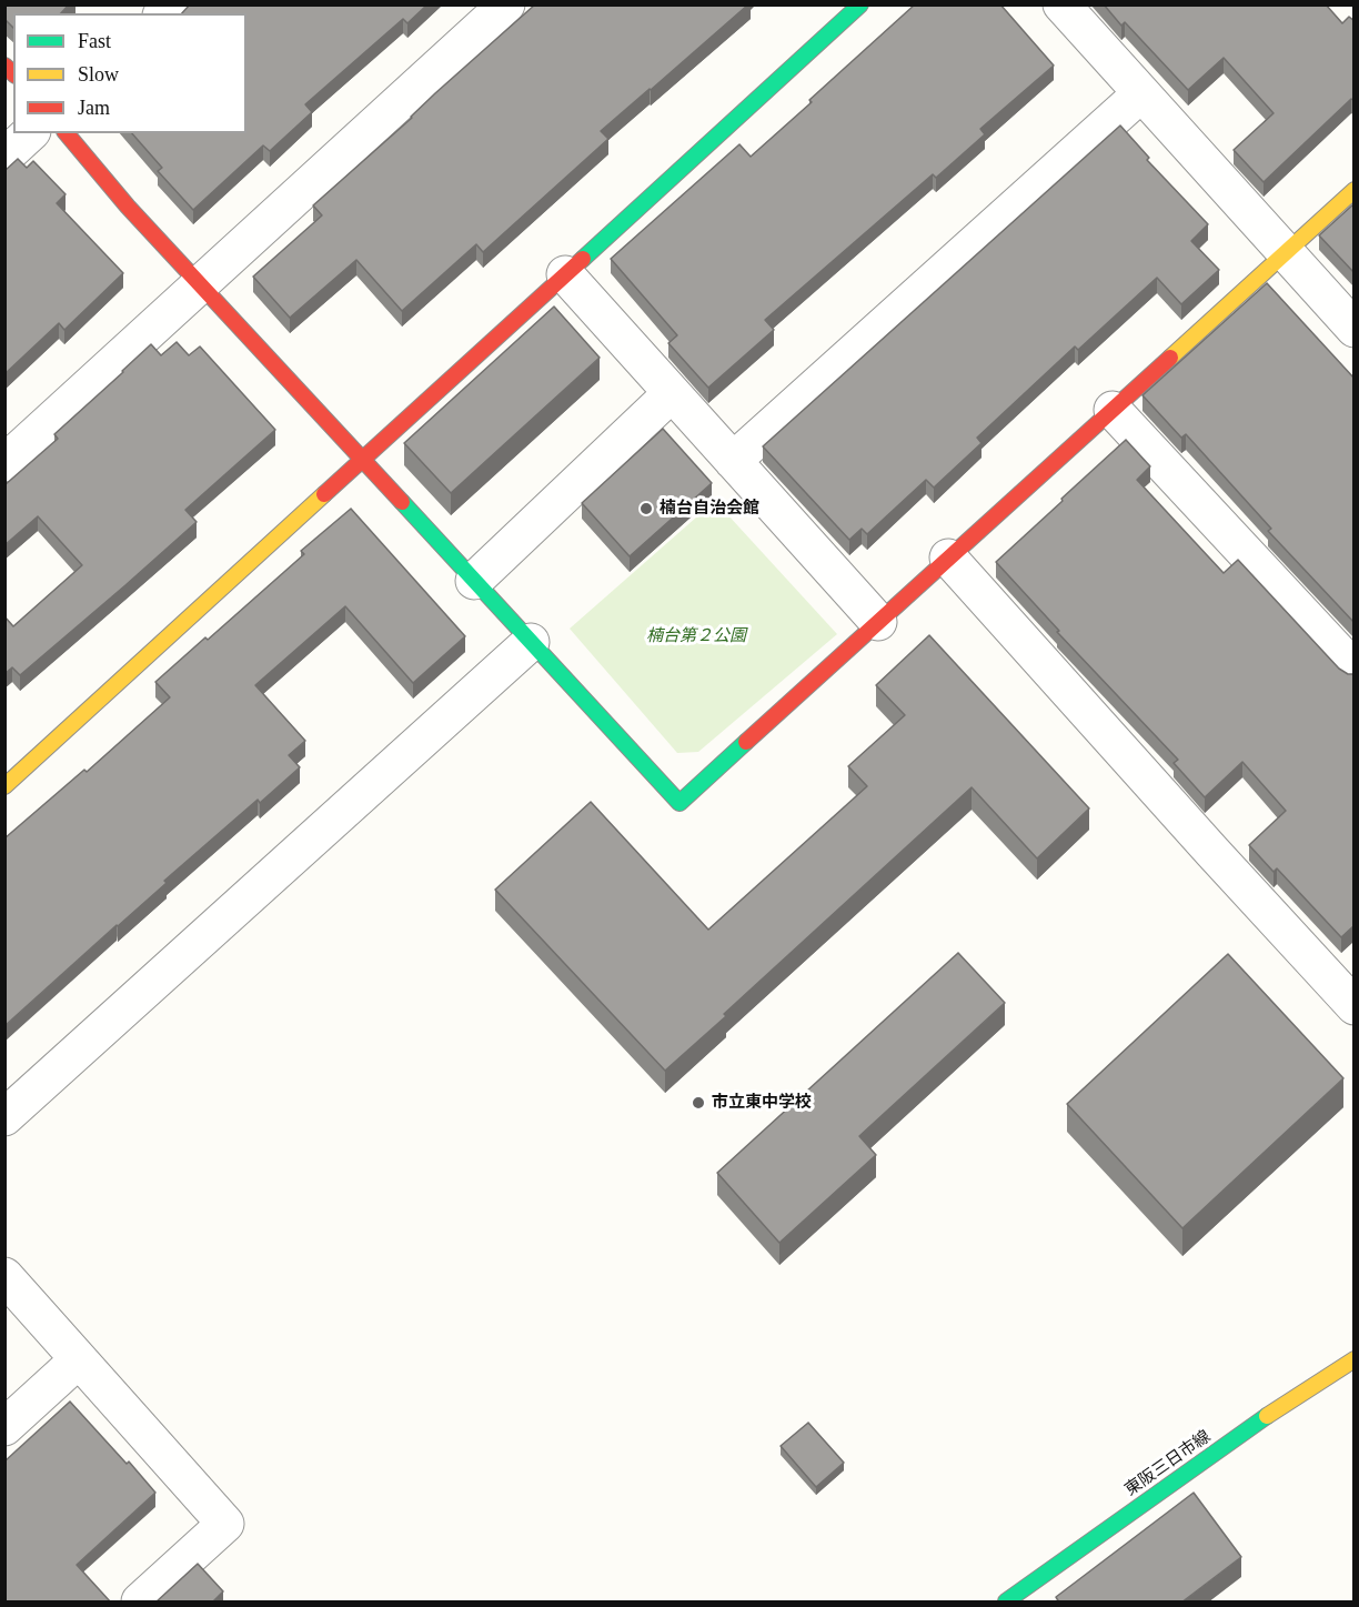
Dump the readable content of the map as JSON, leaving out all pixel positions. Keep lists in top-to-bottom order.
{
  "streets": {
    "street": ["東阪三日市線"]
  },
  "parks": ["楠台第２公園"],
  "places": ["楠台自治会館", "市立東中学校"],
  "legend": ["Fast", "Slow", "Jam"]
}
